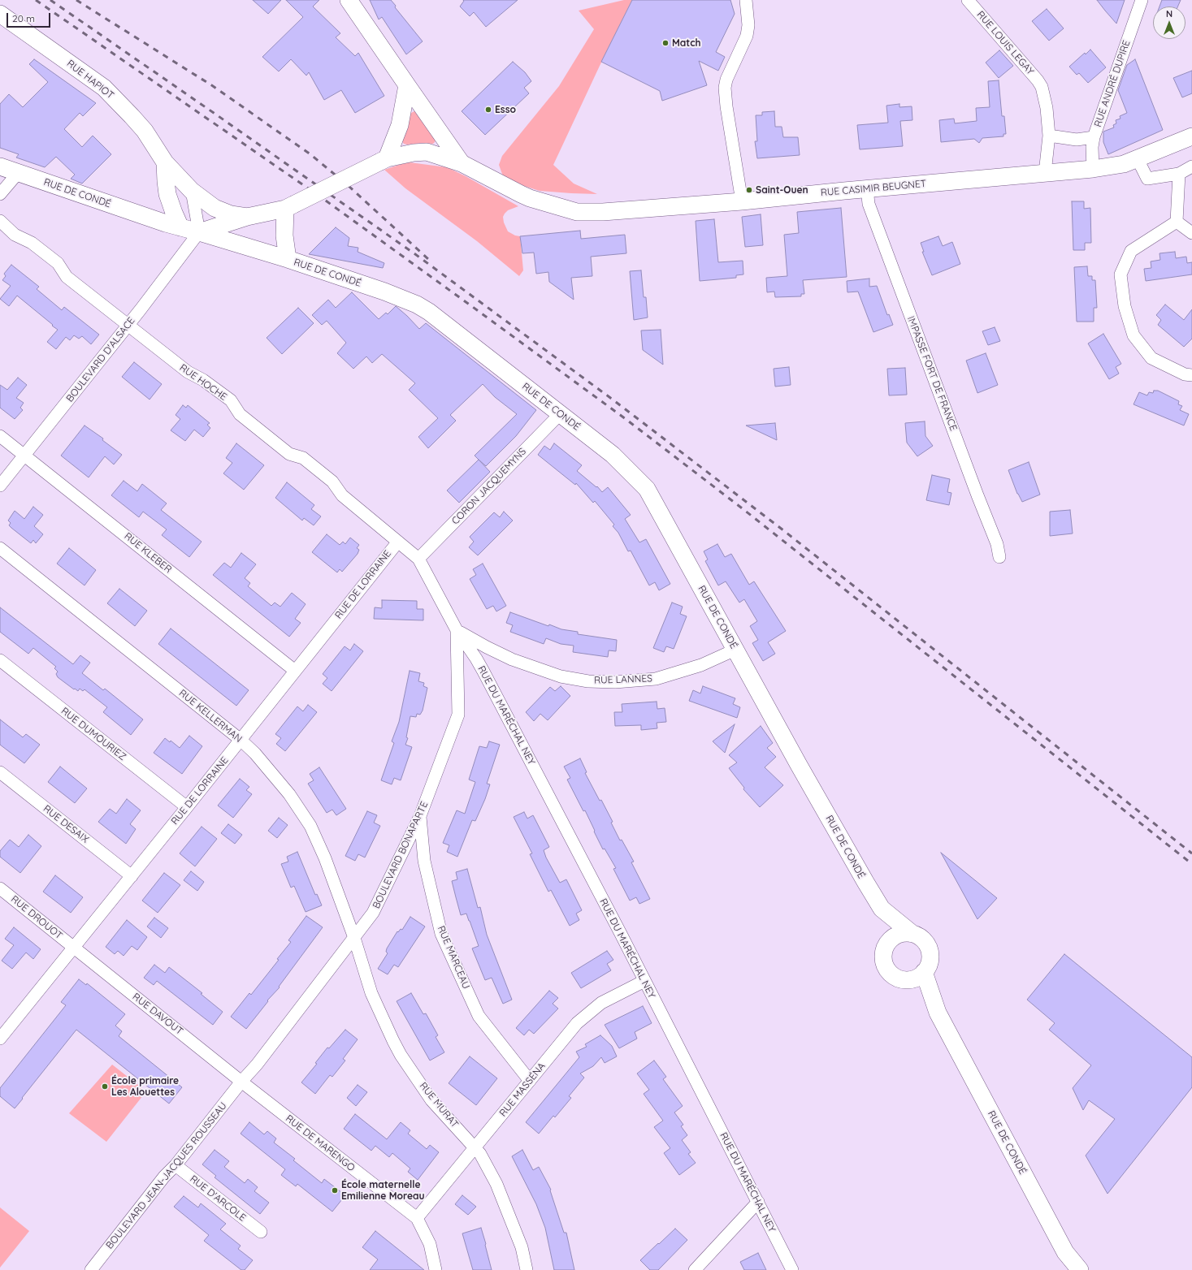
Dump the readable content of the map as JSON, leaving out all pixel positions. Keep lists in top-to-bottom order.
{
  "streets": {
    "main road": ["RUE HAPIOT", "RUE CASIMIR BEUGNET", "RUE DE CONDÉ"],
    "street": [
      "RUE LOUIS LEGAY",
      "RUE ANDRÉ DUPIRE",
      "BOULEVARD D'ALSACE",
      "IMPASSE FORT DE FRANCE",
      "RUE HOCHE",
      "CORON JACQUEMYNS",
      "RUE KLEBER",
      "RUE DE LORRAINE",
      "RUE LANNES",
      "RUE DU MARÉCHAL NEY",
      "RUE KELLERMAN",
      "RUE DUMOURIEZ",
      "RUE DESAIX",
      "BOULEVARD BONAPARTE",
      "RUE DROUOT",
      "RUE MARCEAU",
      "RUE DAVOUT",
      "RUE MASSÉNA",
      "RUE MURAT",
      "RUE DE MARENGO",
      "BOULEVARD JEAN-JACQUES ROUSSEAU",
      "RUE D'ARCOLE"
    ]
  },
  "crossings": [
    ["RUE HAPIOT", "RUE CASIMIR BEUGNET"],
    ["RUE ANDRÉ DUPIRE", "RUE CASIMIR BEUGNET"],
    ["RUE CASIMIR BEUGNET", "IMPASSE FORT DE FRANCE"],
    ["RUE DE CONDÉ", "BOULEVARD D'ALSACE"],
    ["RUE DE CONDÉ", "CORON JACQUEMYNS"],
    ["RUE DE CONDÉ", "RUE LANNES"],
    ["BOULEVARD D'ALSACE", "RUE HOCHE"],
    ["BOULEVARD D'ALSACE", "RUE KLEBER"],
    ["RUE HOCHE", "CORON JACQUEMYNS"],
    ["RUE HOCHE", "RUE DE LORRAINE"],
    ["RUE HOCHE", "BOULEVARD BONAPARTE"],
    ["CORON JACQUEMYNS", "BOULEVARD BONAPARTE"],
    ["RUE KLEBER", "RUE DE LORRAINE"],
    ["RUE DE LORRAINE", "RUE KELLERMAN"],
    ["RUE DE LORRAINE", "RUE DUMOURIEZ"],
    ["RUE DE LORRAINE", "RUE DESAIX"],
    ["RUE DE LORRAINE", "RUE DROUOT"],
    ["RUE DE LORRAINE", "RUE DAVOUT"],
    ["RUE LANNES", "RUE DU MARÉCHAL NEY"],
    ["RUE LANNES", "BOULEVARD BONAPARTE"],
    ["RUE DU MARÉCHAL NEY", "BOULEVARD BONAPARTE"],
    ["RUE DU MARÉCHAL NEY", "RUE MASSÉNA"],
    ["RUE KELLERMAN", "BOULEVARD BONAPARTE"],
    ["RUE KELLERMAN", "RUE MURAT"],
    ["BOULEVARD BONAPARTE", "RUE MARCEAU"],
    ["BOULEVARD BONAPARTE", "RUE DAVOUT"],
    ["BOULEVARD BONAPARTE", "RUE MURAT"],
    ["BOULEVARD BONAPARTE", "RUE DE MARENGO"],
    ["BOULEVARD BONAPARTE", "BOULEVARD JEAN-JACQUES ROUSSEAU"],
    ["RUE DROUOT", "RUE DAVOUT"],
    ["RUE MARCEAU", "RUE MASSÉNA"],
    ["RUE DAVOUT", "RUE DE MARENGO"],
    ["RUE DAVOUT", "BOULEVARD JEAN-JACQUES ROUSSEAU"],
    ["RUE MASSÉNA", "RUE MURAT"],
    ["RUE MASSÉNA", "RUE DE MARENGO"],
    ["RUE DE MARENGO", "BOULEVARD JEAN-JACQUES ROUSSEAU"],
    ["BOULEVARD JEAN-JACQUES ROUSSEAU", "RUE D'ARCOLE"]
  ],
  "places": [
    "Match",
    "Esso",
    "Saint-Ouen",
    "École primaire Les Alouettes",
    "École maternelle Emilienne Moreau"
  ],
  "scale_bar": "20 m",
  "north": "top"
}
